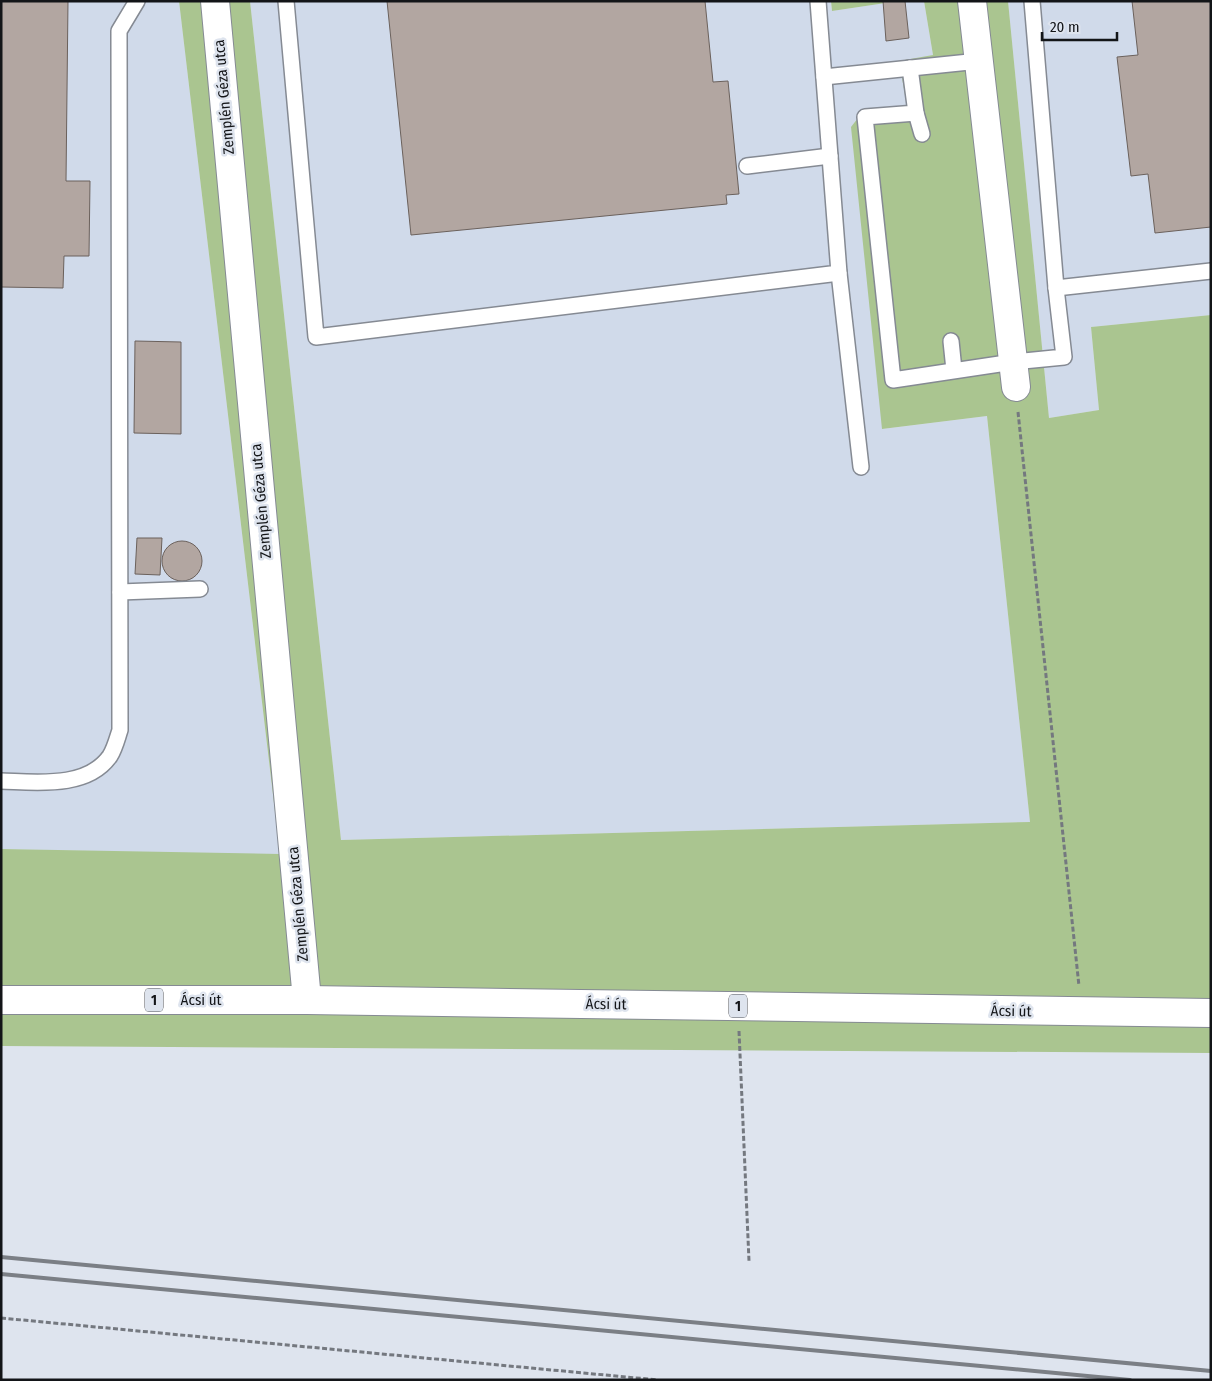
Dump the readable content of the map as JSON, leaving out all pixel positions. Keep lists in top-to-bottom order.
{
  "streets": {
    "street": ["Zemplén Géza utca", "1", "Ácsi út"]
  },
  "crossings": [
    ["Zemplén Géza utca", "Ácsi út"]
  ],
  "scale_bar": "20 m"
}
